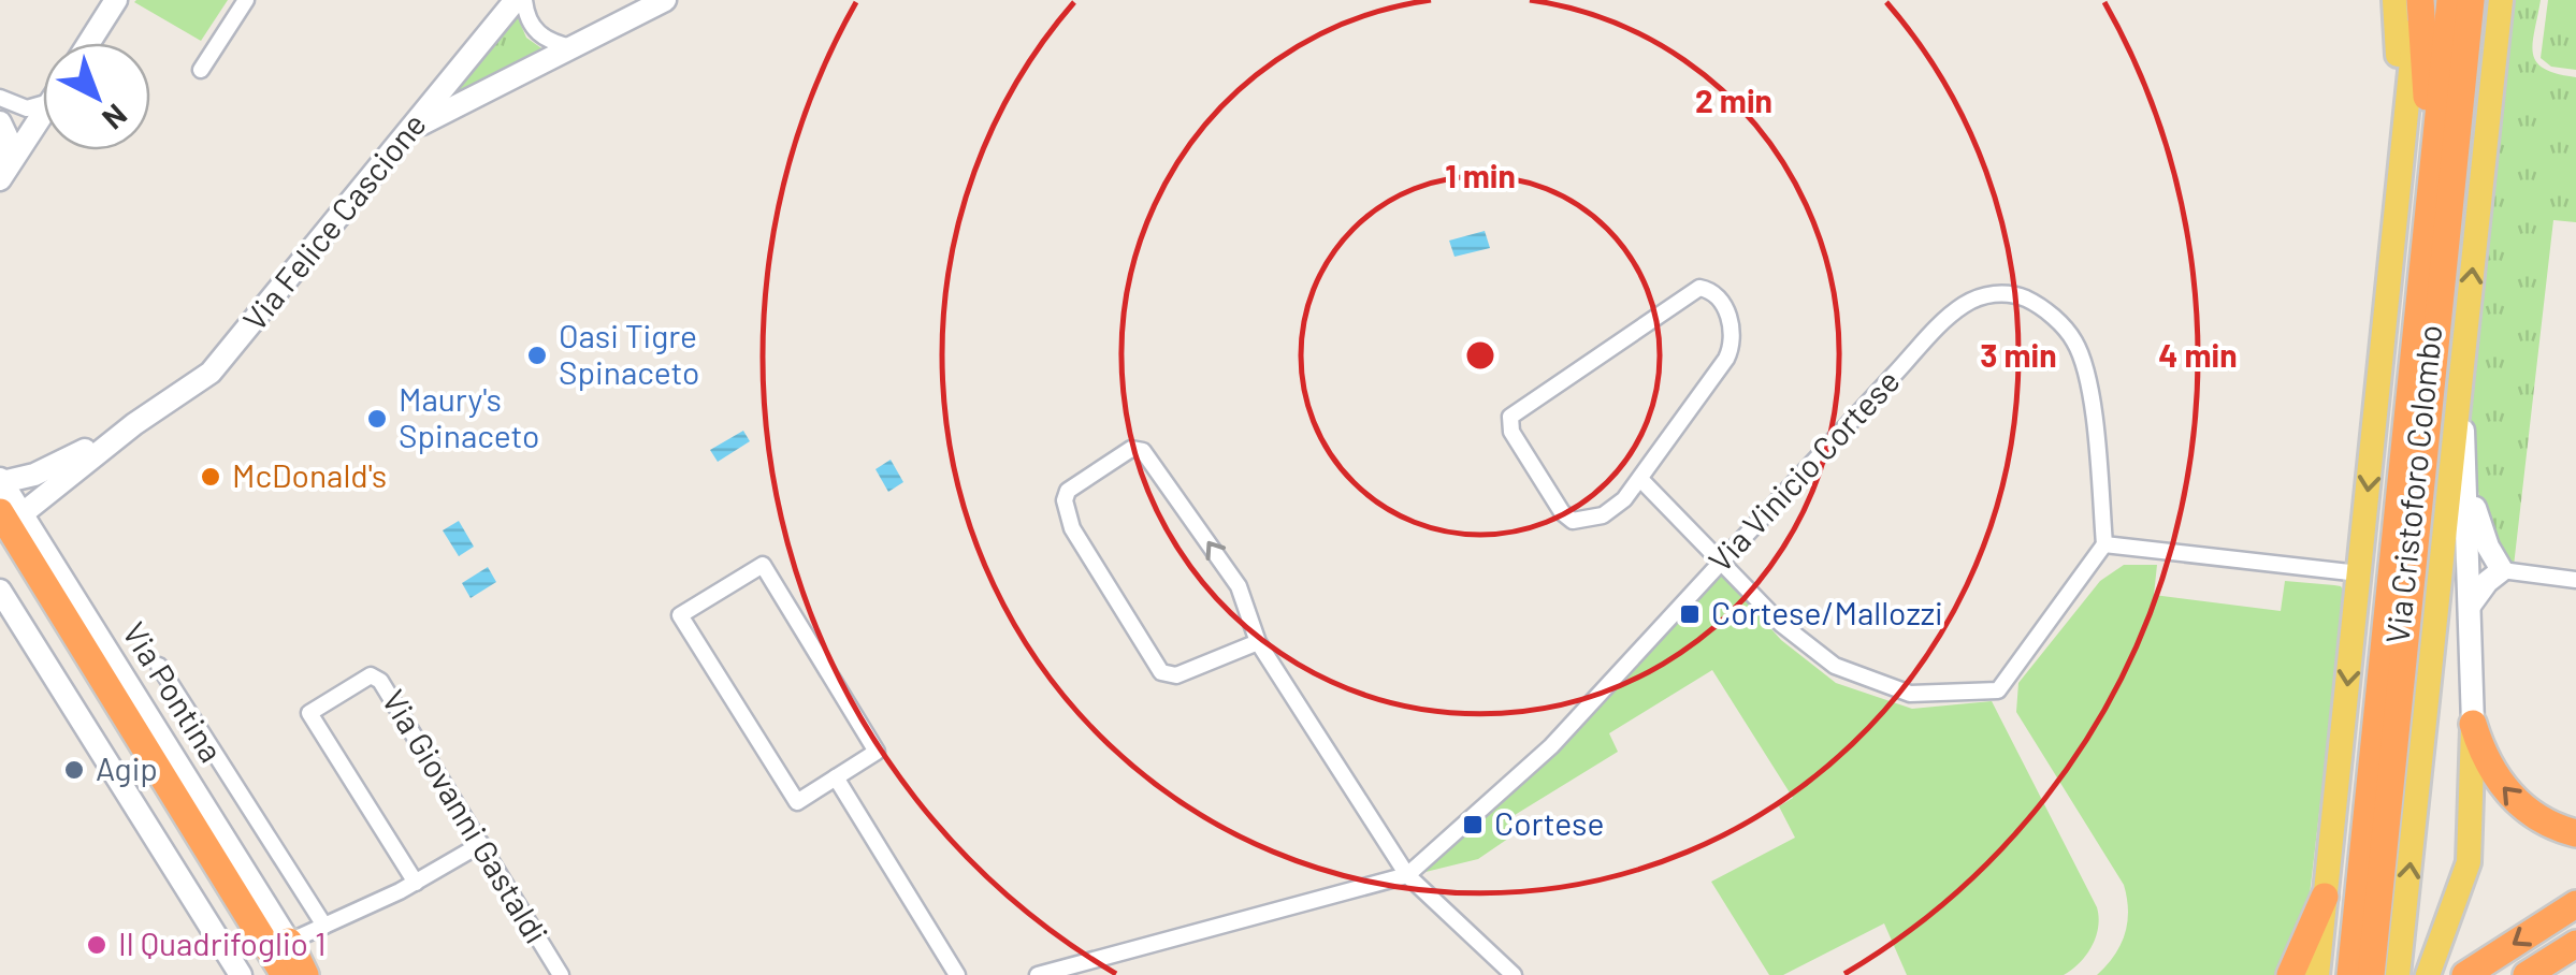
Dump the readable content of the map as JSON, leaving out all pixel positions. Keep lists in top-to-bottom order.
{
  "streets": {
    "highway": ["Via Cristoforo Colombo", "Via Pontina"],
    "street": ["Via Felice Cascione", "Via Vinicio Cortese", "Via Giovanni Gastaldi"]
  },
  "crossings": [
    ["Via Felice Cascione", "Via Pontina"]
  ],
  "places": {
    "other": [
      "Oasi Tigre Spinaceto",
      "Maury's Spinaceto",
      "McDonald's",
      "Agip",
      "Il Quadrifoglio 1"
    ],
    "transit": ["Cortese/Mallozzi", "Cortese"]
  },
  "north": "bottom right",
  "rings": [
    "2 min",
    "1 min",
    "3 min",
    "4 min"
  ]
}
